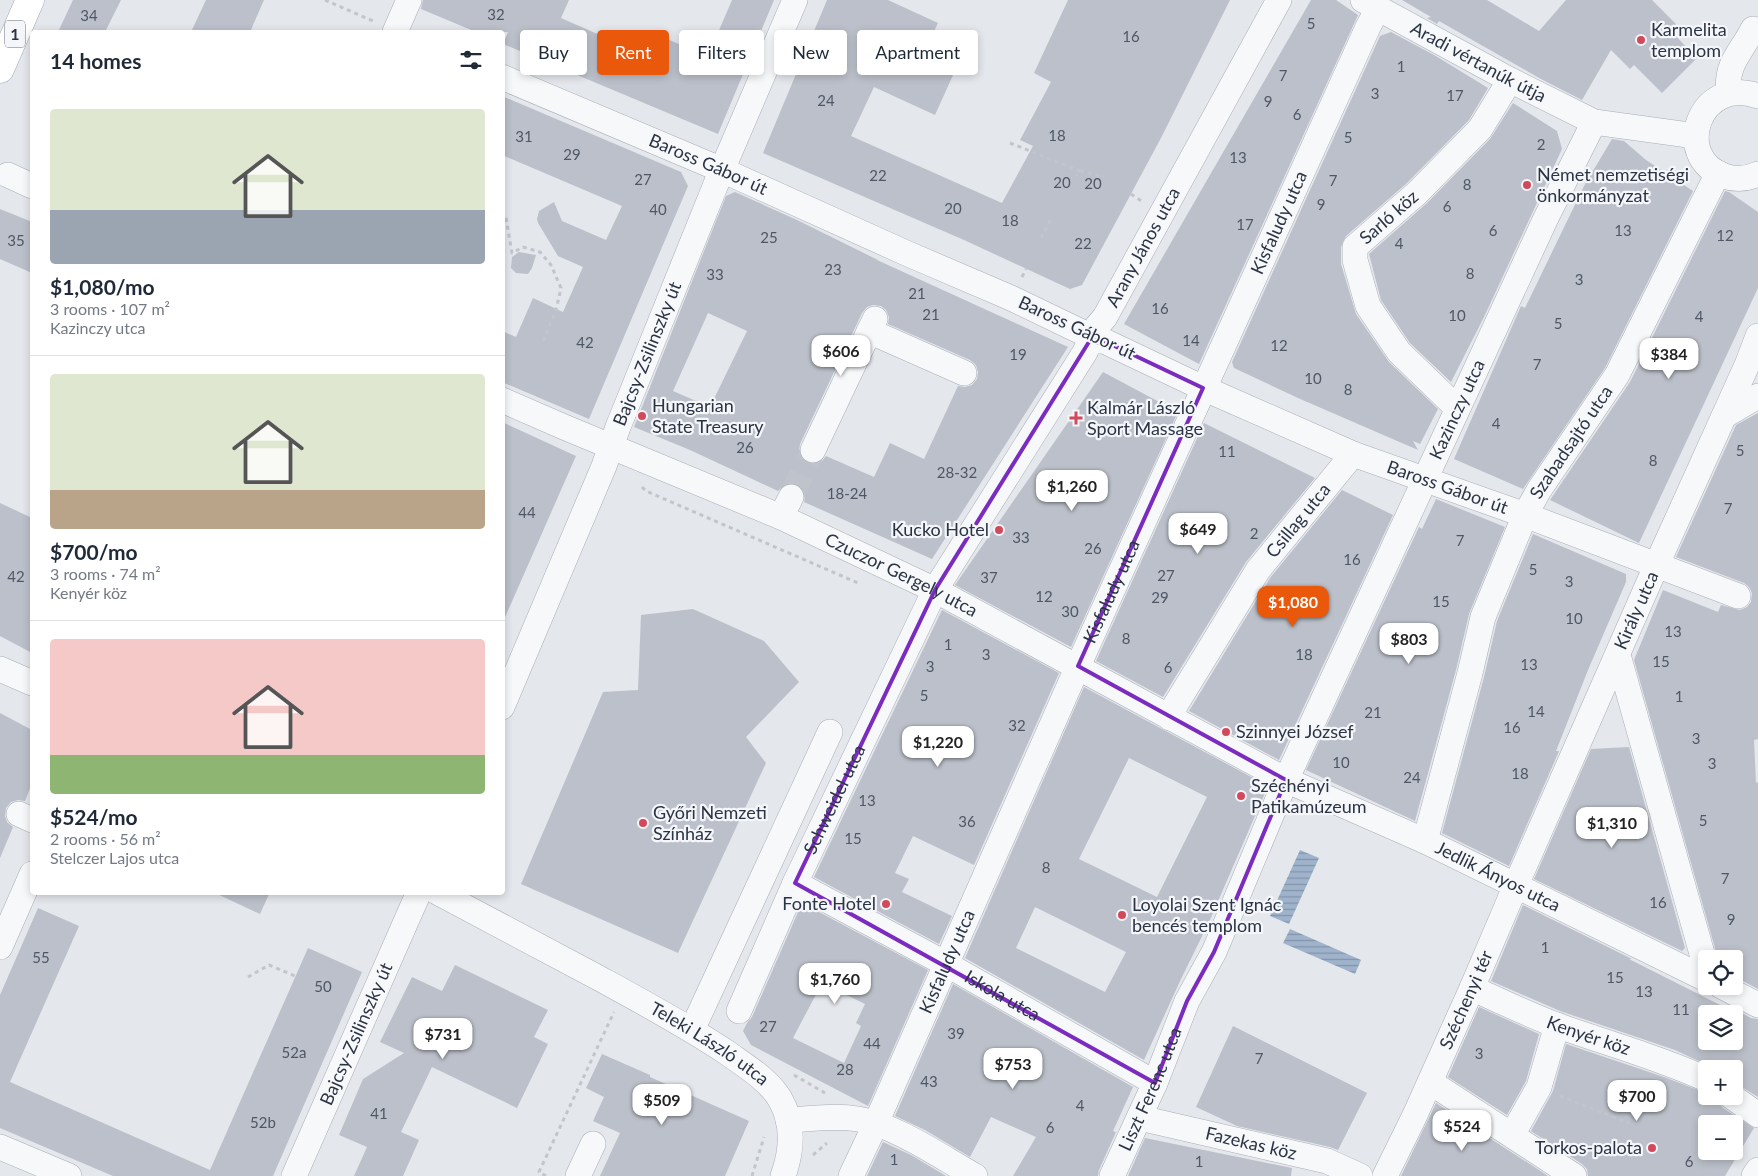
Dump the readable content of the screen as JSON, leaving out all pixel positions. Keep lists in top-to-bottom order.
{
  "streets": {
    "main road": ["1"],
    "street": [
      "Aradi vértanúk útja",
      "Baross Gábor út",
      "Sarló köz",
      "Kisfaludy utca",
      "Arany János utca",
      "Bajcsy-Zsilinszky út",
      "Kazinczy utca",
      "Szabadsajtó utca",
      "Csillag utca",
      "Czuczor Gergely utca",
      "Király utca",
      "Schweidel utca",
      "Jedlik Ányos utca",
      "Iskola utca",
      "Széchenyi tér",
      "Kenyér köz",
      "Teleki László utca",
      "Liszt Ferenc utca",
      "Fazekas köz"
    ]
  },
  "crossings": [
    ["Aradi vértanúk útja", "Sarló köz"],
    ["Aradi vértanúk útja", "Kisfaludy utca"],
    ["Aradi vértanúk útja", "Kazinczy utca"],
    ["Baross Gábor út", "Kisfaludy utca"],
    ["Baross Gábor út", "Arany János utca"],
    ["Baross Gábor út", "Bajcsy-Zsilinszky út"],
    ["Baross Gábor út", "Kazinczy utca"],
    ["Baross Gábor út", "Szabadsajtó utca"],
    ["Baross Gábor út", "Csillag utca"],
    ["Baross Gábor út", "Király utca"],
    ["Sarló köz", "Kazinczy utca"],
    ["Kisfaludy utca", "Czuczor Gergely utca"],
    ["Kisfaludy utca", "Iskola utca"],
    ["Arany János utca", "Czuczor Gergely utca"],
    ["Arany János utca", "Schweidel utca"],
    ["Bajcsy-Zsilinszky út", "Czuczor Gergely utca"],
    ["Kazinczy utca", "Czuczor Gergely utca"],
    ["Kazinczy utca", "Jedlik Ányos utca"],
    ["Kazinczy utca", "Liszt Ferenc utca"],
    ["Szabadsajtó utca", "Jedlik Ányos utca"],
    ["Csillag utca", "Czuczor Gergely utca"],
    ["Czuczor Gergely utca", "Schweidel utca"],
    ["Czuczor Gergely utca", "Jedlik Ányos utca"],
    ["Czuczor Gergely utca", "Liszt Ferenc utca"],
    ["Király utca", "Jedlik Ányos utca"],
    ["Király utca", "Széchenyi tér"],
    ["Schweidel utca", "Iskola utca"],
    ["Schweidel utca", "Teleki László utca"],
    ["Jedlik Ányos utca", "Széchenyi tér"],
    ["Jedlik Ányos utca", "Liszt Ferenc utca"],
    ["Iskola utca", "Liszt Ferenc utca"],
    ["Széchenyi tér", "Kenyér köz"],
    ["Liszt Ferenc utca", "Fazekas köz"]
  ],
  "places": {
    "other": [
      "Karmelita templom",
      "Német nemzetiségi önkormányzat",
      "Hungarian State Treasury",
      "Kucko Hotel",
      "Szinnyei József",
      "Széchényi Patikamúzeum",
      "Győri Nemzeti Színház",
      "Fonte Hotel",
      "Loyolai Szent Ignác bencés templom",
      "Torkos-palota"
    ],
    "health": ["Kalmár László Sport Massage"]
  },
  "house_numbers": [
    "32",
    "34",
    "5",
    "16",
    "1",
    "7",
    "3",
    "17",
    "24",
    "9",
    "6",
    "18",
    "31",
    "5",
    "2",
    "29",
    "13",
    "22",
    "27",
    "7",
    "20",
    "20",
    "8",
    "9",
    "6",
    "20",
    "40",
    "18",
    "17",
    "6",
    "13",
    "12",
    "25",
    "35",
    "22",
    "4",
    "23",
    "8",
    "33",
    "3",
    "21",
    "16",
    "21",
    "10",
    "4",
    "5",
    "14",
    "42",
    "12",
    "19",
    "7",
    "10",
    "8",
    "4",
    "26",
    "5",
    "11",
    "8",
    "28-32",
    "18-24",
    "7",
    "44",
    "2",
    "33",
    "7",
    "26",
    "16",
    "5",
    "27",
    "42",
    "37",
    "3",
    "12",
    "29",
    "15",
    "30",
    "10",
    "13",
    "8",
    "1",
    "3",
    "18",
    "15",
    "13",
    "3",
    "6",
    "5",
    "1",
    "14",
    "21",
    "32",
    "16",
    "3",
    "10",
    "3",
    "18",
    "24",
    "13",
    "5",
    "36",
    "15",
    "8",
    "7",
    "16",
    "9",
    "1",
    "55",
    "15",
    "50",
    "13",
    "11",
    "27",
    "39",
    "44",
    "52a",
    "3",
    "7",
    "28",
    "43",
    "4",
    "41",
    "52b",
    "6",
    "1",
    "1",
    "6"
  ],
  "page": {
    "chip": [
      "Buy",
      "Rent",
      "Filters",
      "New",
      "Apartment"
    ],
    "heading": "14 homes",
    "list": [
      {
        "name": "$1,080/mo",
        "note": "3 rooms · 107 m² · Kazinczy utca"
      },
      {
        "name": "$700/mo",
        "note": "3 rooms · 74 m² · Kenyér köz"
      },
      {
        "name": "$524/mo",
        "note": "2 rooms · 56 m² · Stelczer Lajos utca"
      }
    ],
    "price": [
      "$606",
      "$384",
      "$1,260",
      "$649",
      "$1,080",
      "$803",
      "$1,220",
      "$1,310",
      "$1,760",
      "$731",
      "$753",
      "$700",
      "$509",
      "$524"
    ],
    "map_buttons": ["+", "−"]
  }
}
